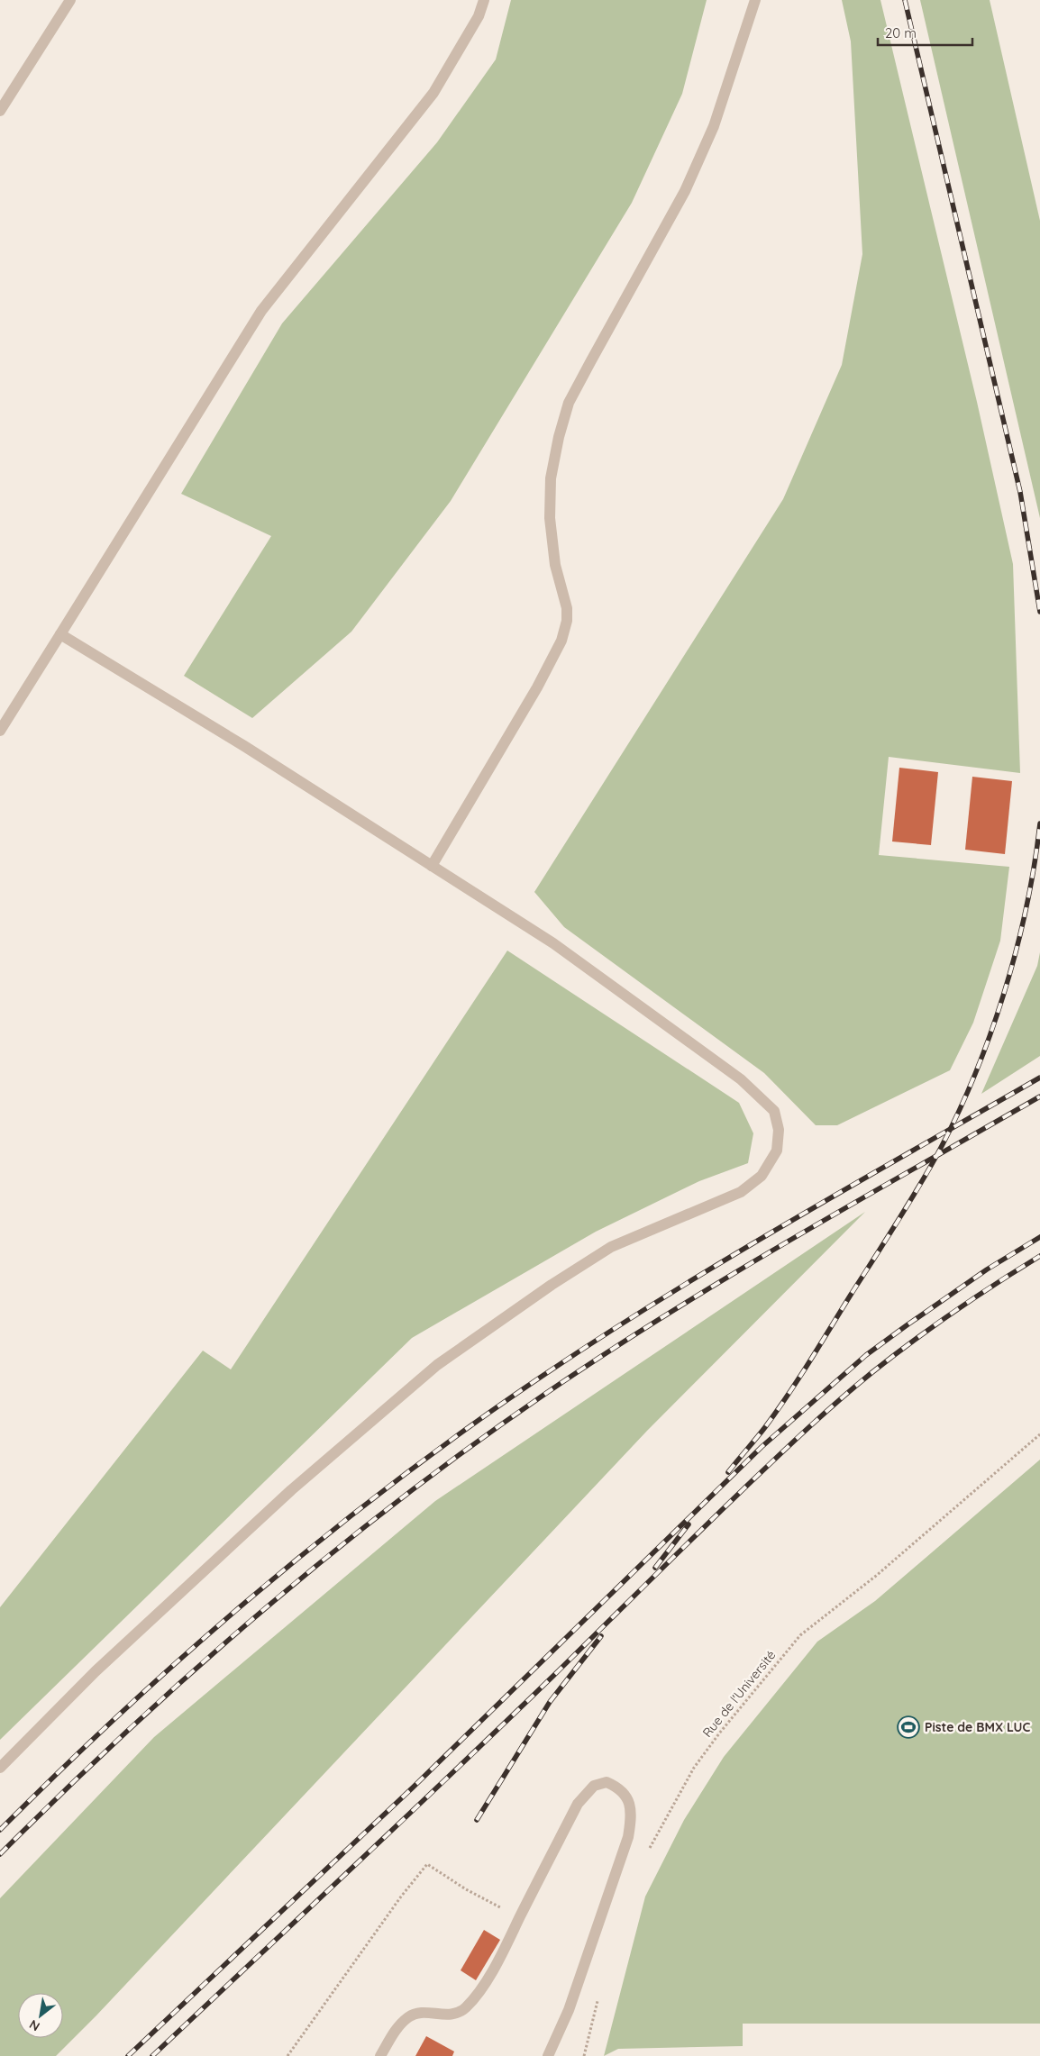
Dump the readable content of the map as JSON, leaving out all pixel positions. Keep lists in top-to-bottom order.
{
  "streets": {
    "path": ["Rue de l'Université"]
  },
  "places": {
    "sports": ["Piste de BMX LUC"]
  },
  "scale_bar": "20 m",
  "north": "bottom left"
}
